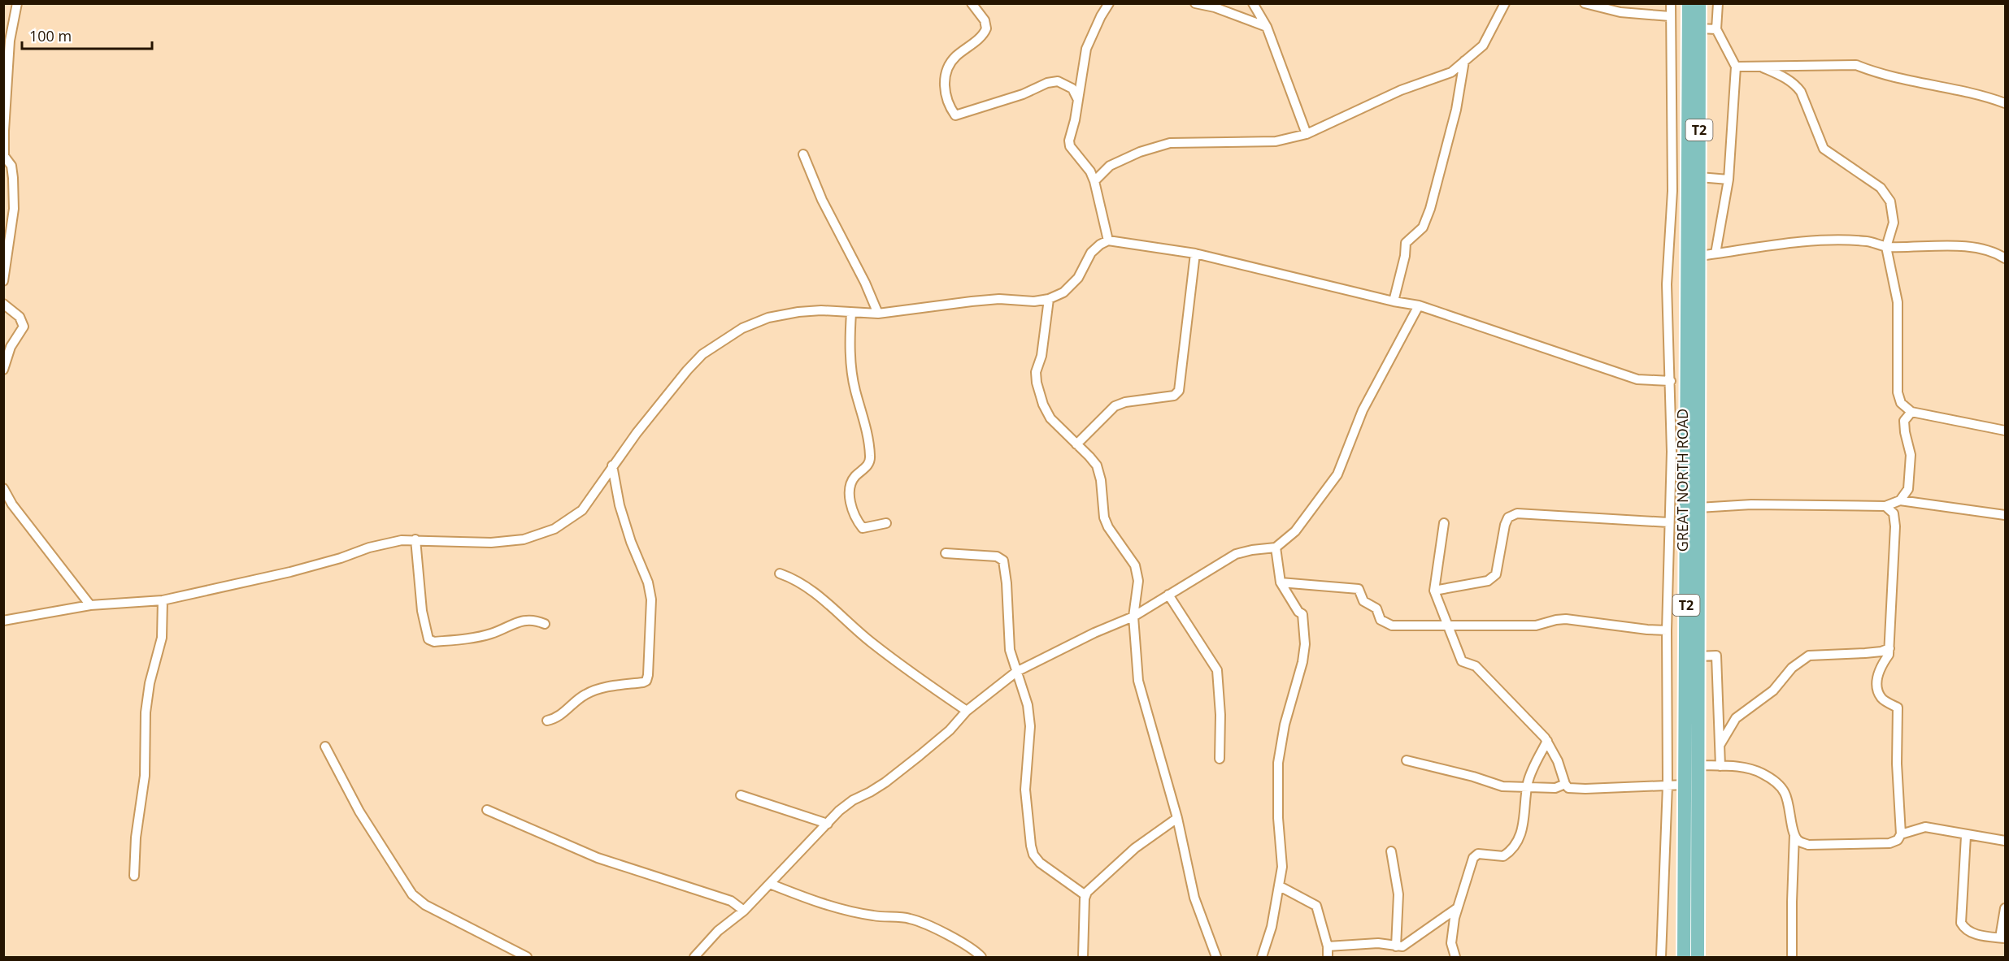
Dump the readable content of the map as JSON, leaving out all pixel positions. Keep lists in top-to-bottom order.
{
  "streets": {
    "main road": ["T2", "GREAT NORTH ROAD"]
  },
  "scale_bar": "100 m"
}
